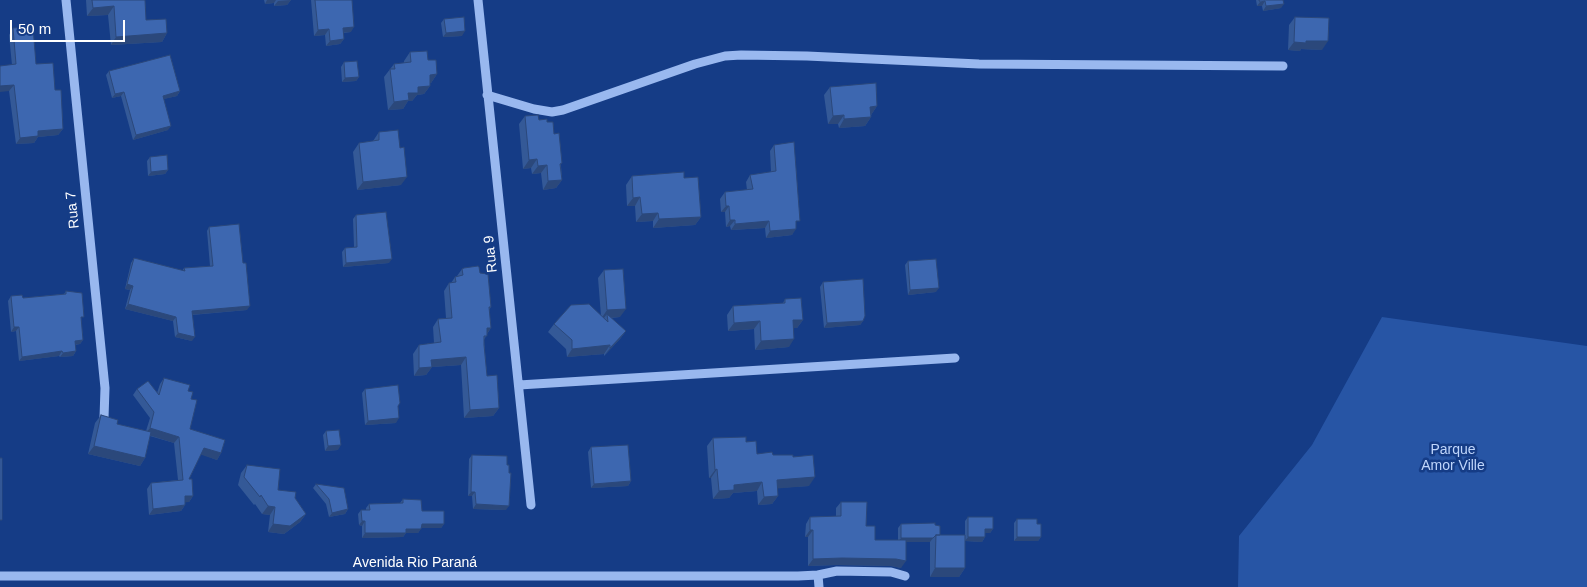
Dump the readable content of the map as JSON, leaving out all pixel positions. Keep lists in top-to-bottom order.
{
  "streets": {
    "street": ["Rua 7", "Rua 9", "Avenida Rio Paraná"]
  },
  "parks": ["Parque Amor Ville"],
  "scale_bar": "50 m"
}
